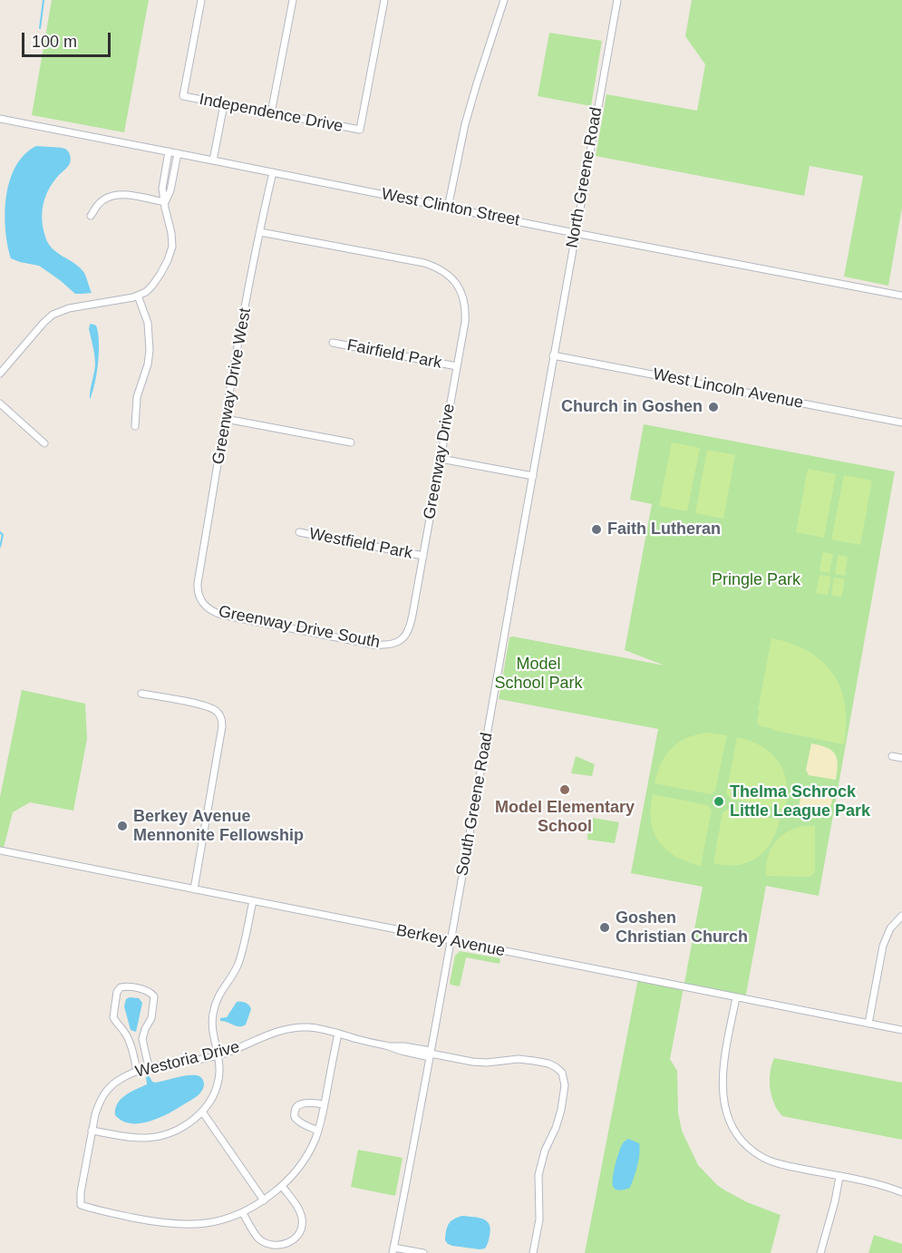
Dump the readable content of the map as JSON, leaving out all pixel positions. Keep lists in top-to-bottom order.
{
  "streets": {
    "street": [
      "Independence Drive",
      "North Greene Road",
      "West Clinton Street",
      "Fairfield Park",
      "Greenway Drive West",
      "West Lincoln Avenue",
      "Greenway Drive",
      "Westfield Park",
      "Greenway Drive South",
      "South Greene Road",
      "Berkey Avenue",
      "Westoria Drive"
    ]
  },
  "crossings": [
    ["North Greene Road", "West Clinton Street"],
    ["North Greene Road", "West Lincoln Avenue"],
    ["North Greene Road", "South Greene Road"],
    ["West Clinton Street", "Greenway Drive West"],
    ["Fairfield Park", "Greenway Drive"],
    ["Greenway Drive West", "Greenway Drive"],
    ["Greenway Drive West", "Greenway Drive South"],
    ["West Lincoln Avenue", "South Greene Road"],
    ["Greenway Drive", "Westfield Park"],
    ["Greenway Drive", "Greenway Drive South"],
    ["South Greene Road", "Berkey Avenue"],
    ["South Greene Road", "Westoria Drive"]
  ],
  "parks": ["Pringle Park", "Model School Park"],
  "places": [
    "Church in Goshen",
    "Faith Lutheran",
    "Model Elementary School",
    "Thelma Schrock Little League Park",
    "Berkey Avenue Mennonite Fellowship",
    "Goshen Christian Church"
  ],
  "scale_bar": "100 m"
}
